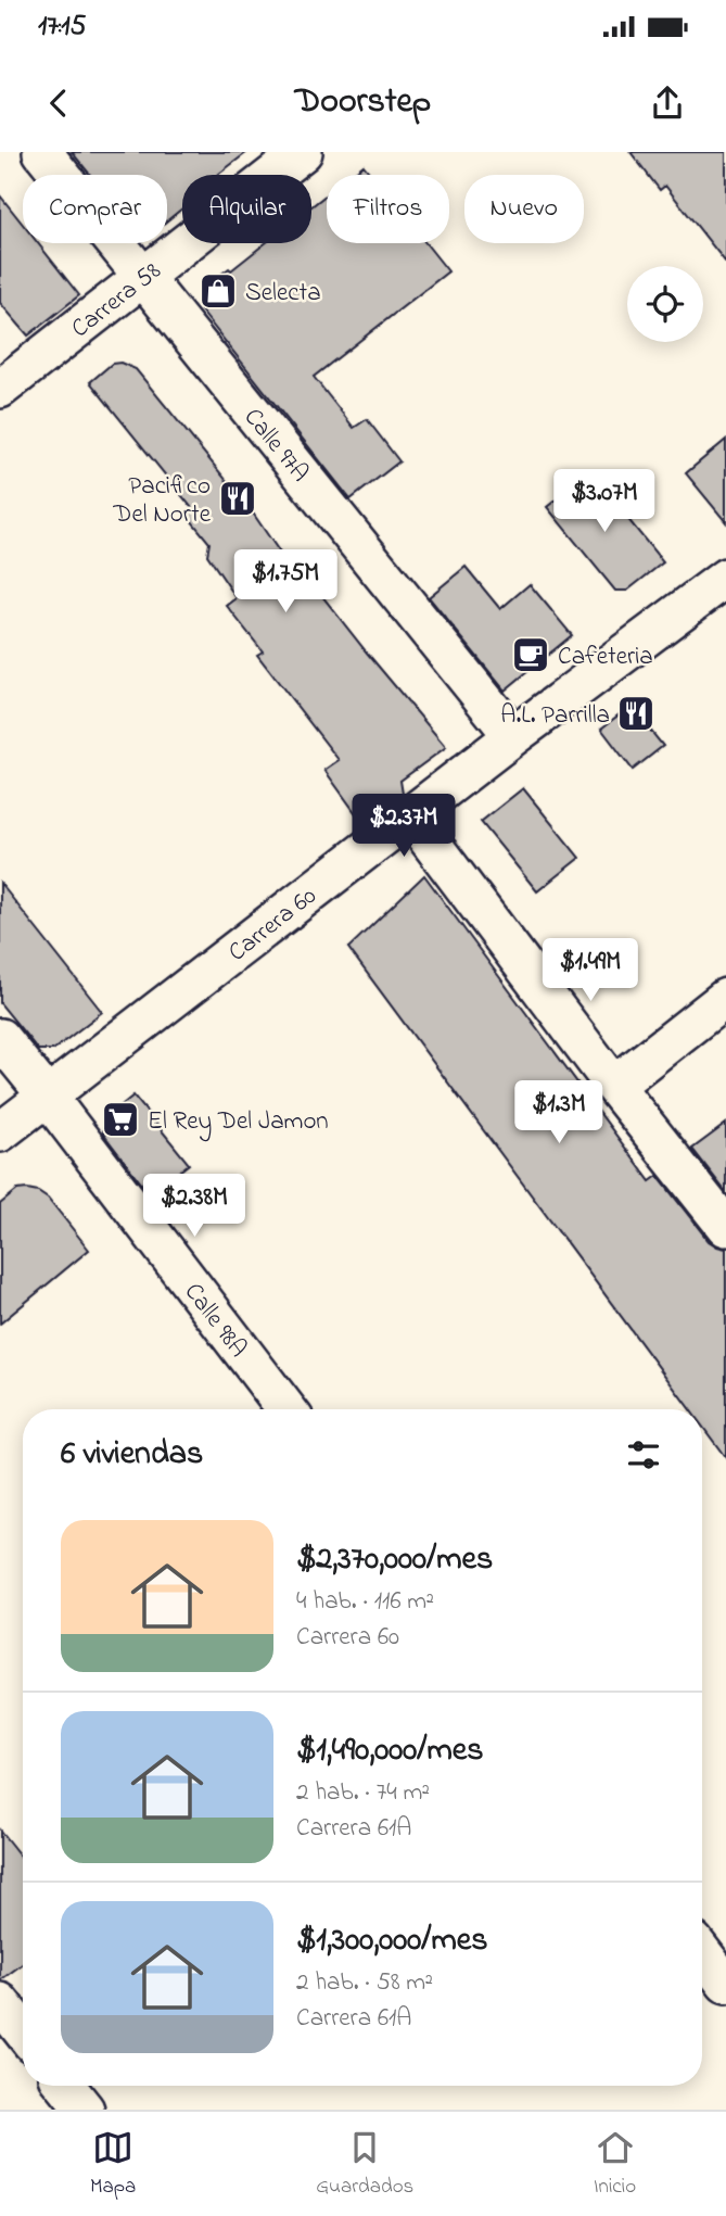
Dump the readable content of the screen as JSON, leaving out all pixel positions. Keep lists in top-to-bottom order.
{
  "streets": {
    "street": [
      "Carrera 58",
      "Calle 97A",
      "Carrera 60",
      "Calle 98A"
    ]
  },
  "crossings": [
    ["Carrera 58", "Calle 97A"],
    ["Calle 97A", "Carrera 60"],
    ["Carrera 60", "Calle 98A"]
  ],
  "places": {
    "shop": ["Selecta"],
    "restaurant": ["Pacifico Del Norte", "A.L. Parrilla"],
    "cafe": ["Cafeteria"],
    "supermarket": ["El Rey Del Jamon"]
  },
  "page": {
    "status": "17:15",
    "header": "Doorstep",
    "chip": [
      "Comprar",
      "Alquilar",
      "Filtros",
      "Nuevo"
    ],
    "price": [
      "$3.07M",
      "$1.75M",
      "$2.37M",
      "$1.49M",
      "$1.3M",
      "$2.38M"
    ],
    "heading": "6 viviendas",
    "list": [
      {
        "name": "$2,370,000/mes",
        "note": "4 hab. · 116 m² · Carrera 60"
      },
      {
        "name": "$1,490,000/mes",
        "note": "2 hab. · 74 m² · Carrera 61A"
      },
      {
        "name": "$1,300,000/mes",
        "note": "2 hab. · 58 m² · Carrera 61A"
      }
    ],
    "tabs": ["Mapa", "Guardados", "Inicio"]
  }
}
